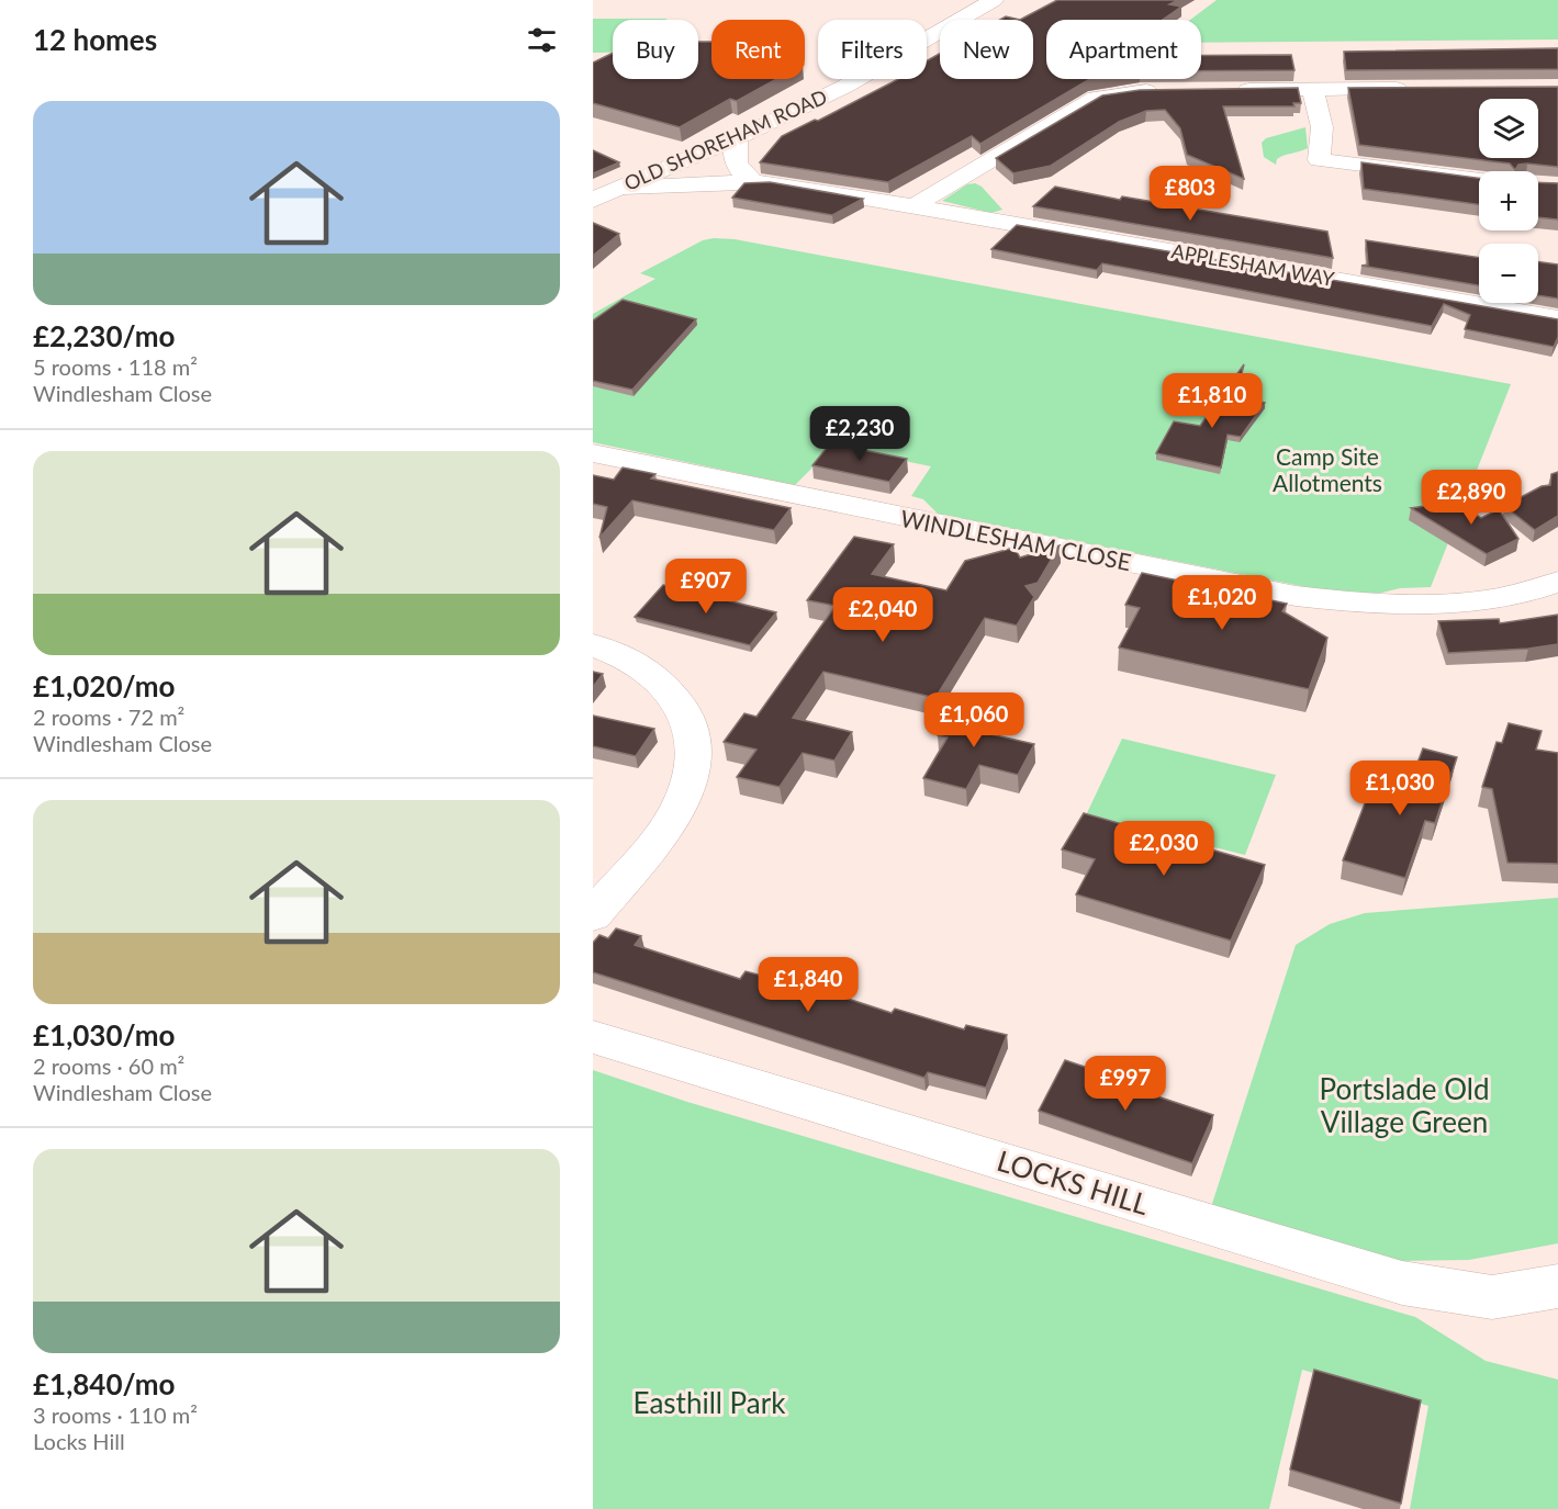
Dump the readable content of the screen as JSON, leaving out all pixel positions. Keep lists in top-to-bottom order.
{
  "streets": {
    "street": [
      "OLD SHOREHAM ROAD",
      "APPLESHAM WAY",
      "WINDLESHAM CLOSE",
      "LOCKS HILL"
    ]
  },
  "crossings": [
    ["OLD SHOREHAM ROAD", "APPLESHAM WAY"]
  ],
  "parks": ["Camp Site Allotments", "Portslade Old Village Green", "Easthill Park"],
  "page": {
    "heading": "12 homes",
    "chip": [
      "Buy",
      "Rent",
      "Filters",
      "New",
      "Apartment"
    ],
    "list": [
      {
        "name": "£2,230/mo",
        "note": "5 rooms · 118 m² · Windlesham Close"
      },
      {
        "name": "£1,020/mo",
        "note": "2 rooms · 72 m² · Windlesham Close"
      },
      {
        "name": "£1,030/mo",
        "note": "2 rooms · 60 m² · Windlesham Close"
      },
      {
        "name": "£1,840/mo",
        "note": "3 rooms · 110 m² · Locks Hill"
      }
    ],
    "map_buttons": ["+", "−"],
    "price": [
      "£803",
      "£1,810",
      "£2,230",
      "£2,890",
      "£907",
      "£1,020",
      "£2,040",
      "£1,060",
      "£1,030",
      "£2,030",
      "£1,840",
      "£997"
    ]
  }
}
